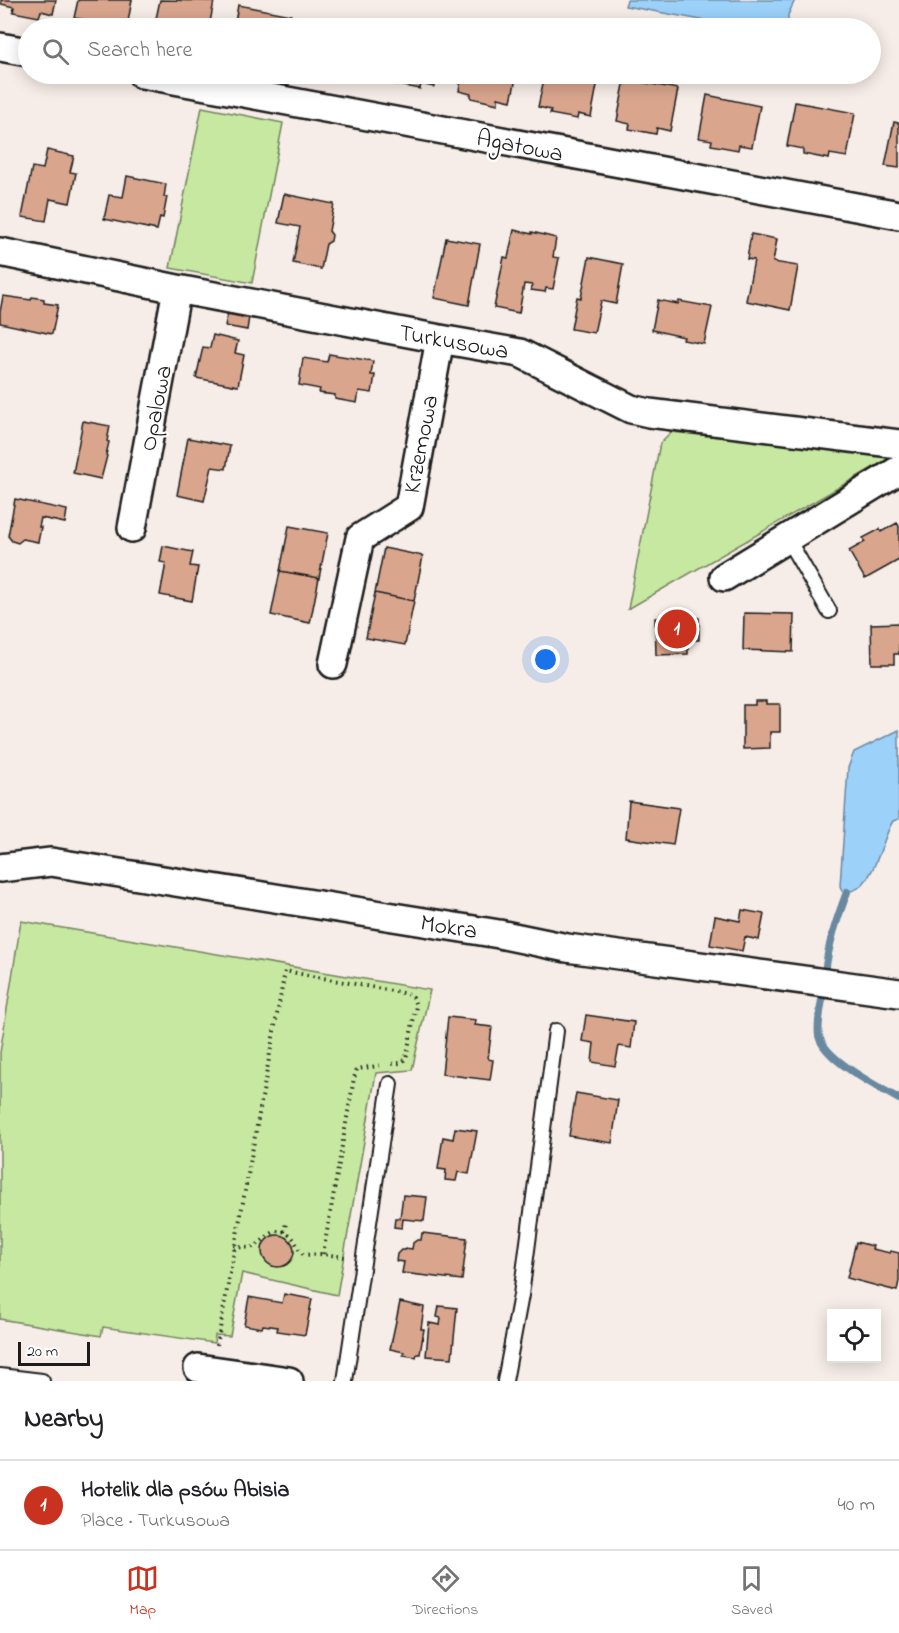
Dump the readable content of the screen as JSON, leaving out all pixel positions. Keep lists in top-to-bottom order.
{
  "streets": {
    "street": [
      "Agatowa",
      "Turkusowa",
      "Opalowa",
      "Krzemowa",
      "Mokra"
    ]
  },
  "crossings": [
    ["Turkusowa", "Opalowa"],
    ["Turkusowa", "Krzemowa"]
  ],
  "scale_bar": "20 m",
  "page": {
    "search": "Search here",
    "pins": "1",
    "scale": "20 m",
    "heading": "Nearby",
    "list": [
      {
        "mark": "1",
        "name": "Hotelik dla psów Abisia",
        "note": "Place · Turkusowa",
        "value": "40 m"
      }
    ],
    "nav": ["Map", "Directions", "Saved"]
  }
}
